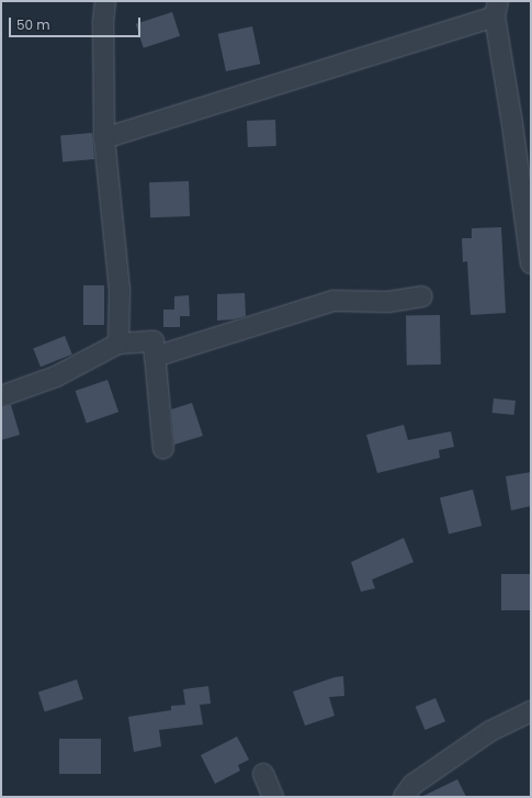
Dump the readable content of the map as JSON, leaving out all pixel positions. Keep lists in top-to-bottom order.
{
  "scale_bar": "50 m"
}
